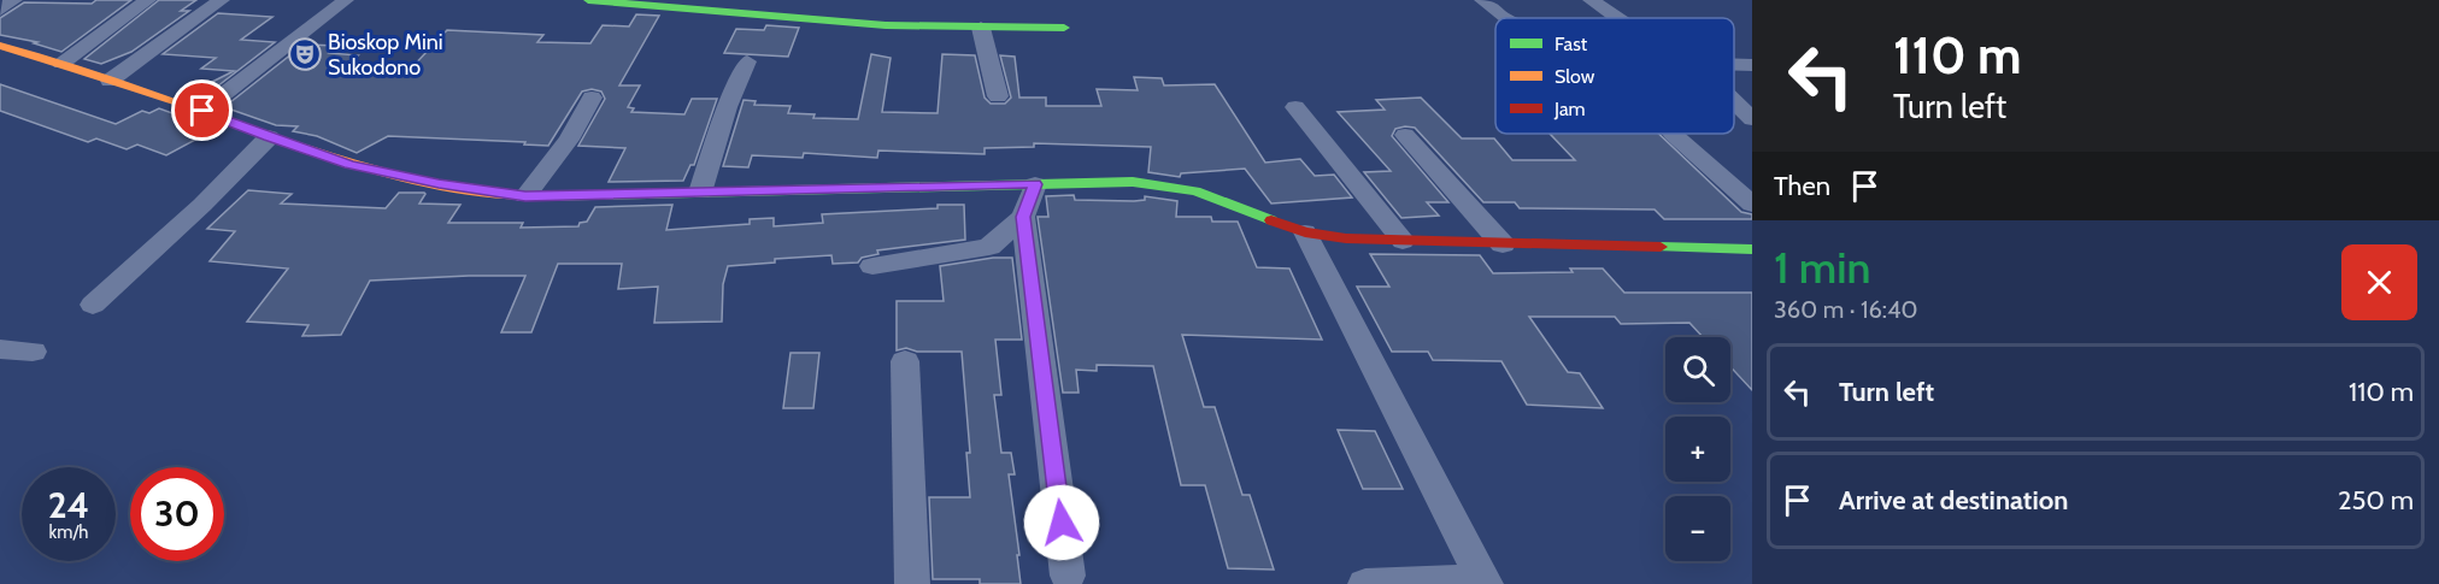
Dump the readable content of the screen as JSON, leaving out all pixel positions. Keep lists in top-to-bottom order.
{
  "places": {
    "theatre": ["Bioskop Mini Sukodono"]
  },
  "legend": ["Fast", "Slow", "Jam"],
  "page": {
    "turn": ["110 m", "Turn left"],
    "then": "Then",
    "heading": ["1 min", "360 m · 16:40"],
    "map_buttons": ["+", "−"],
    "list": [
      {
        "name": "Turn left",
        "value": "110 m"
      },
      {
        "name": "Arrive at destination",
        "value": "250 m"
      }
    ],
    "speed": "24 km/h",
    "limit": "30"
  }
}
